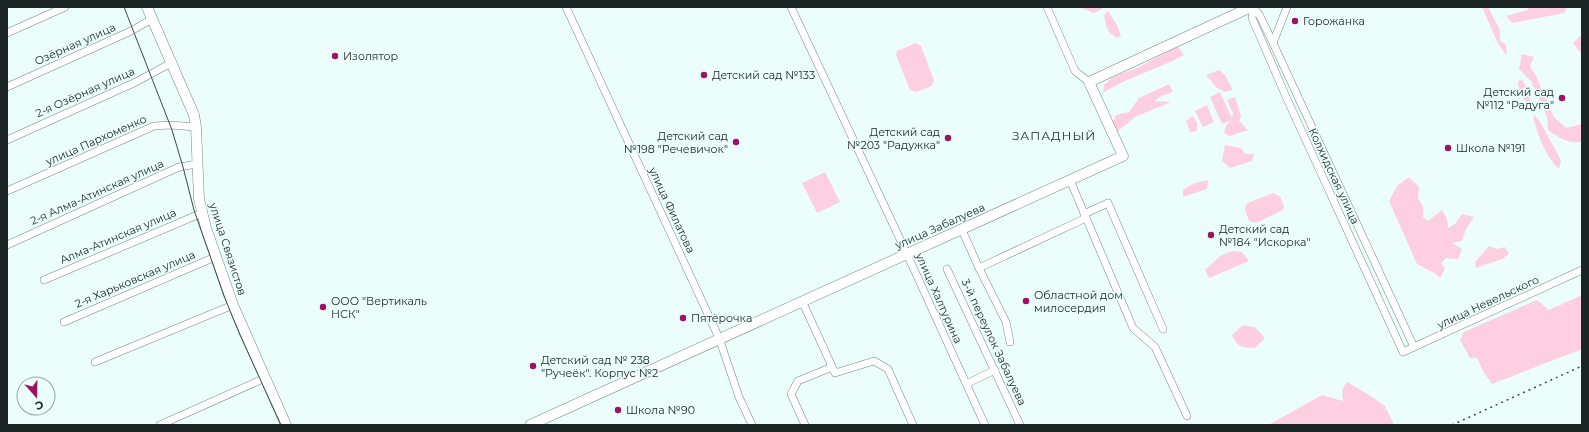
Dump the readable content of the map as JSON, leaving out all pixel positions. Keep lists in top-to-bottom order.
{
  "streets": {
    "street": [
      "Озёрная улица",
      "2-я Озёрная улица",
      "улица Пархоменко",
      "Колхидская улица",
      "2-я Алма-Атинская улица",
      "улица Филатова",
      "улица Забалуева",
      "Алма-Атинская улица",
      "улица Связистов",
      "2-я Харьковская улица",
      "улица Халтурина",
      "улица Невельского",
      "3-й переулок Забалуева"
    ]
  },
  "crossings": [
    ["Озёрная улица", "улица Связистов"],
    ["2-я Озёрная улица", "улица Связистов"],
    ["улица Пархоменко", "улица Связистов"],
    ["Колхидская улица", "улица Невельского"],
    ["2-я Алма-Атинская улица", "улица Связистов"],
    ["улица Филатова", "улица Забалуева"],
    ["улица Забалуева", "улица Халтурина"],
    ["Алма-Атинская улица", "улица Связистов"],
    ["улица Связистов", "2-я Харьковская улица"]
  ],
  "districts": ["ЗАПАДНЫЙ"],
  "places": [
    "Горожанка",
    "Изолятор",
    "Детский сад №133",
    "Детский сад №112 \"Радуга\"",
    "Детский сад №203 \"Радужка\"",
    "Детский сад №198 \"Речевичок\"",
    "Школа №191",
    "Детский сад №184 \"Искорка\"",
    "Областной дом милосердия",
    "ООО \"Вертикаль НСК\"",
    "Пятёрочка",
    "Детский сад № 238 \"Ручеёк\". Корпус №2",
    "Школа №90"
  ],
  "north": "bottom"
}
